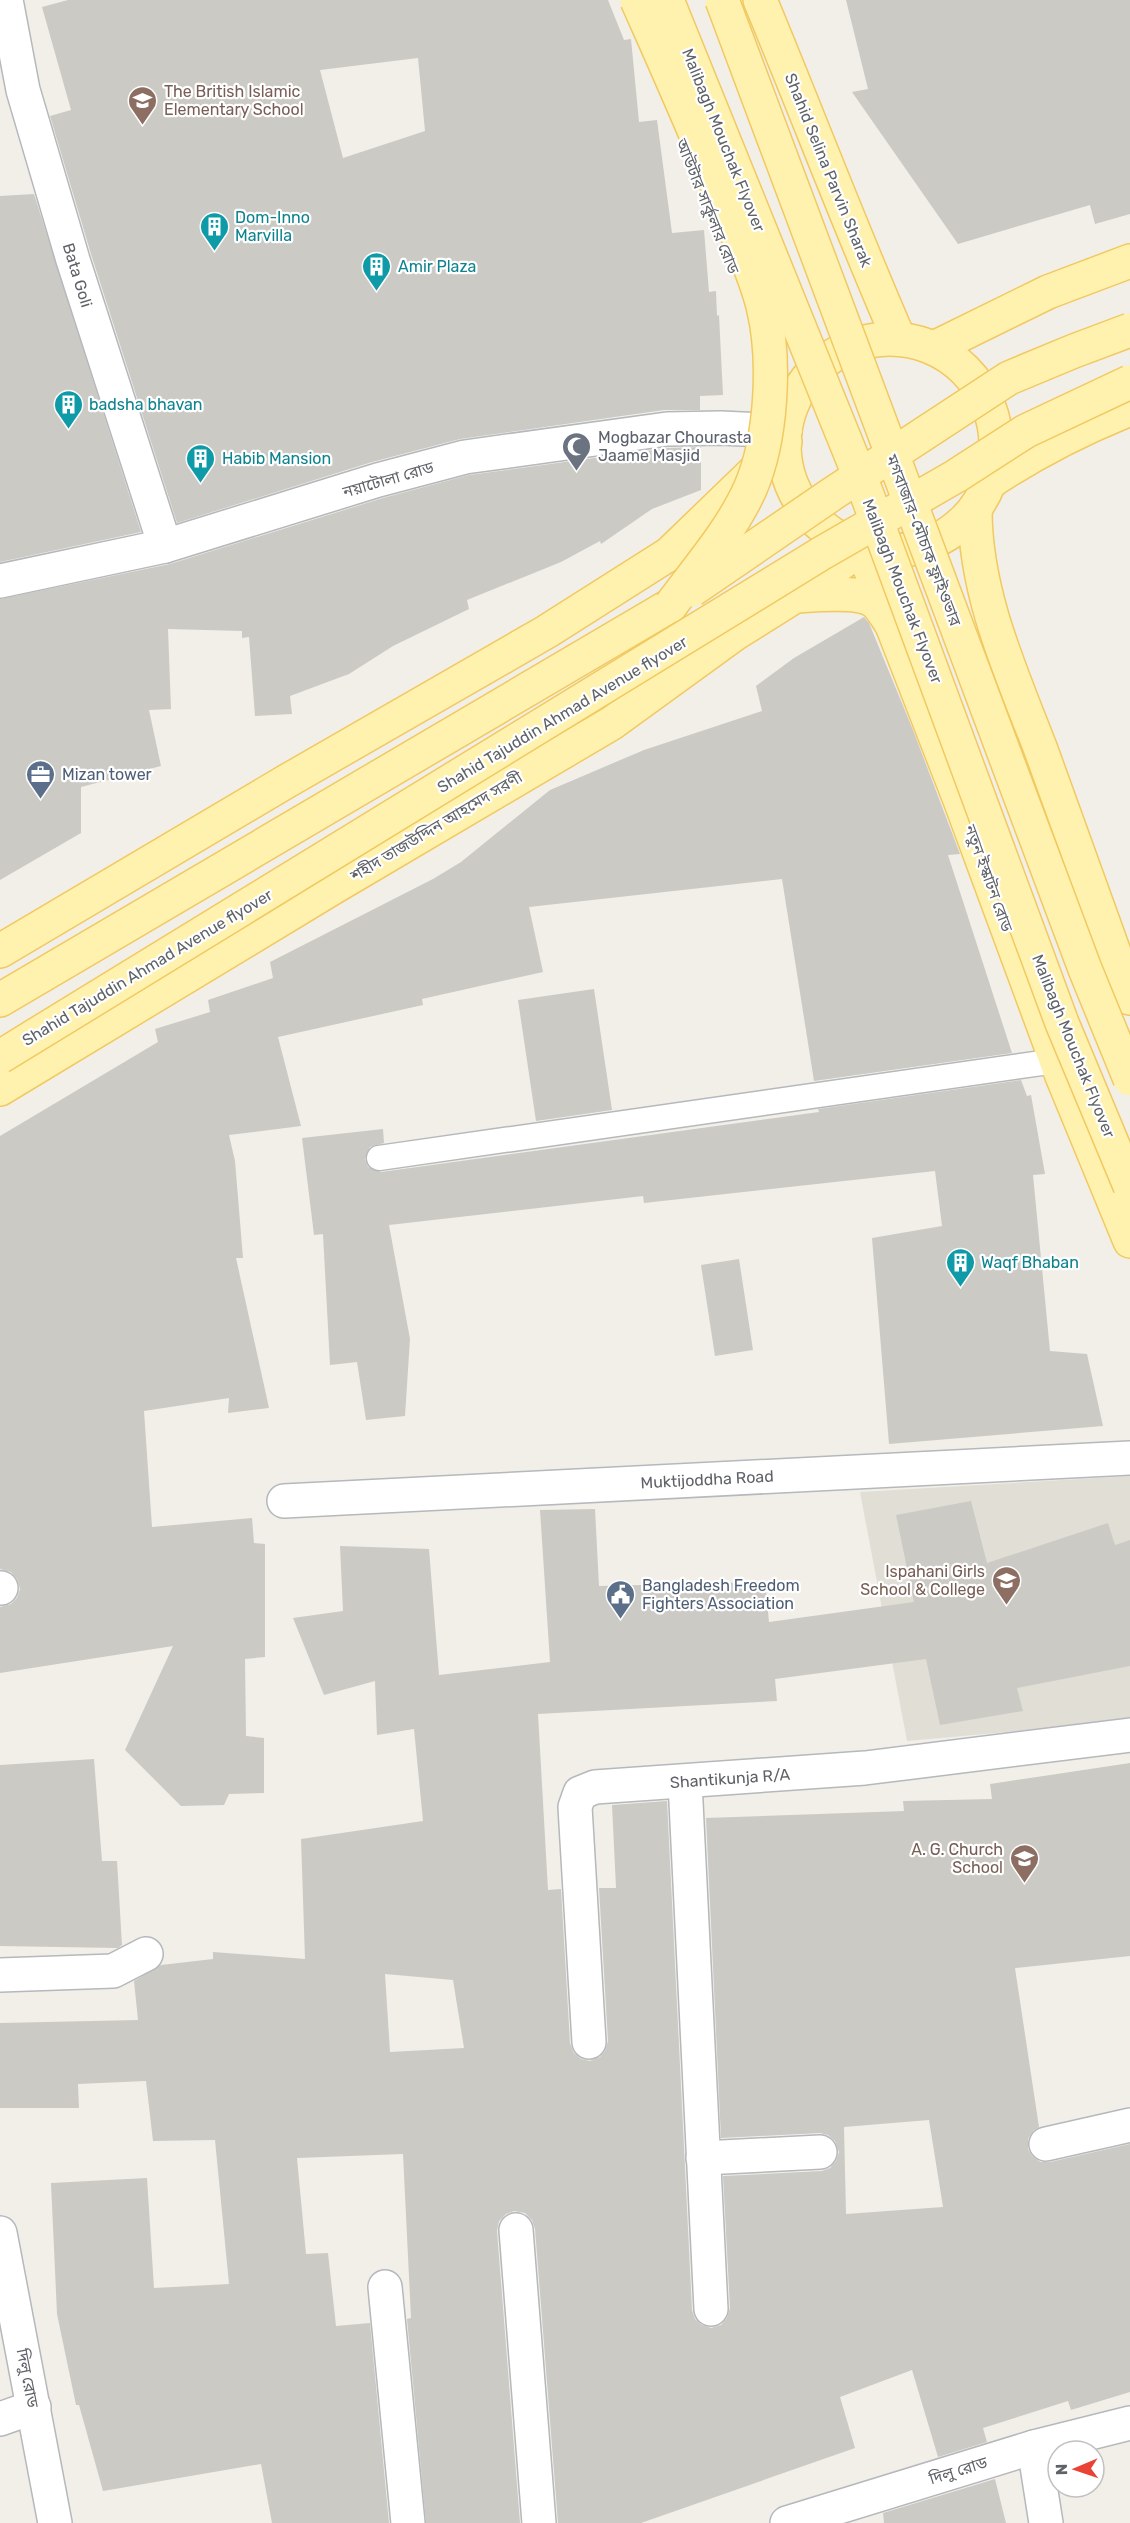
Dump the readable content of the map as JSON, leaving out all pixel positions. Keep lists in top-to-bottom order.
{
  "streets": {
    "main road": [
      "Malibagh Mouchak Flyover",
      "Shahid Selina Parvin Sharak",
      "আউটার সার্কুলার রোড",
      "মগবাজার-মৌচাক ফ্লাইওভার",
      "Shahid Tajuddin Ahmad Avenue flyover",
      "শহীদ তাজউদ্দিন আহমেদ সরণী",
      "নতুন ইস্কাটন রোড"
    ],
    "street": [
      "Bata Goli",
      "নয়াটোলা রোড",
      "Muktijoddha Road",
      "Shantikunja R/A",
      "দিলু রোড"
    ]
  },
  "crossings": [
    ["Shahid Selina Parvin Sharak", "আউটার সার্কুলার রোড"],
    ["Shahid Selina Parvin Sharak", "নয়াটোলা রোড"],
    ["Shahid Selina Parvin Sharak", "শহীদ তাজউদ্দিন আহমেদ সরণী"],
    ["Shahid Selina Parvin Sharak", "নতুন ইস্কাটন রোড"],
    ["আউটার সার্কুলার রোড", "নয়াটোলা রোড"],
    ["আউটার সার্কুলার রোড", "শহীদ তাজউদ্দিন আহমেদ সরণী"],
    ["আউটার সার্কুলার রোড", "নতুন ইস্কাটন রোড"],
    ["Bata Goli", "নয়াটোলা রোড"],
    ["নয়াটোলা রোড", "শহীদ তাজউদ্দিন আহমেদ সরণী"],
    ["নয়াটোলা রোড", "নতুন ইস্কাটন রোড"],
    ["শহীদ তাজউদ্দিন আহমেদ সরণী", "নতুন ইস্কাটন রোড"]
  ],
  "places": {
    "school or university": ["The British Islamic Elementary School", "Ispahani Girls School & College", "A. G. Church School"],
    "building": [
      "Dom-Inno Marvilla",
      "Amir Plaza",
      "badsha bhavan",
      "Habib Mansion",
      "Waqf Bhaban"
    ],
    "mosque": ["Mogbazar Chourasta Jaame Masjid"],
    "office": ["Mizan tower"],
    "public building": ["Bangladesh Freedom Fighters Association"]
  },
  "north": "left"
}
